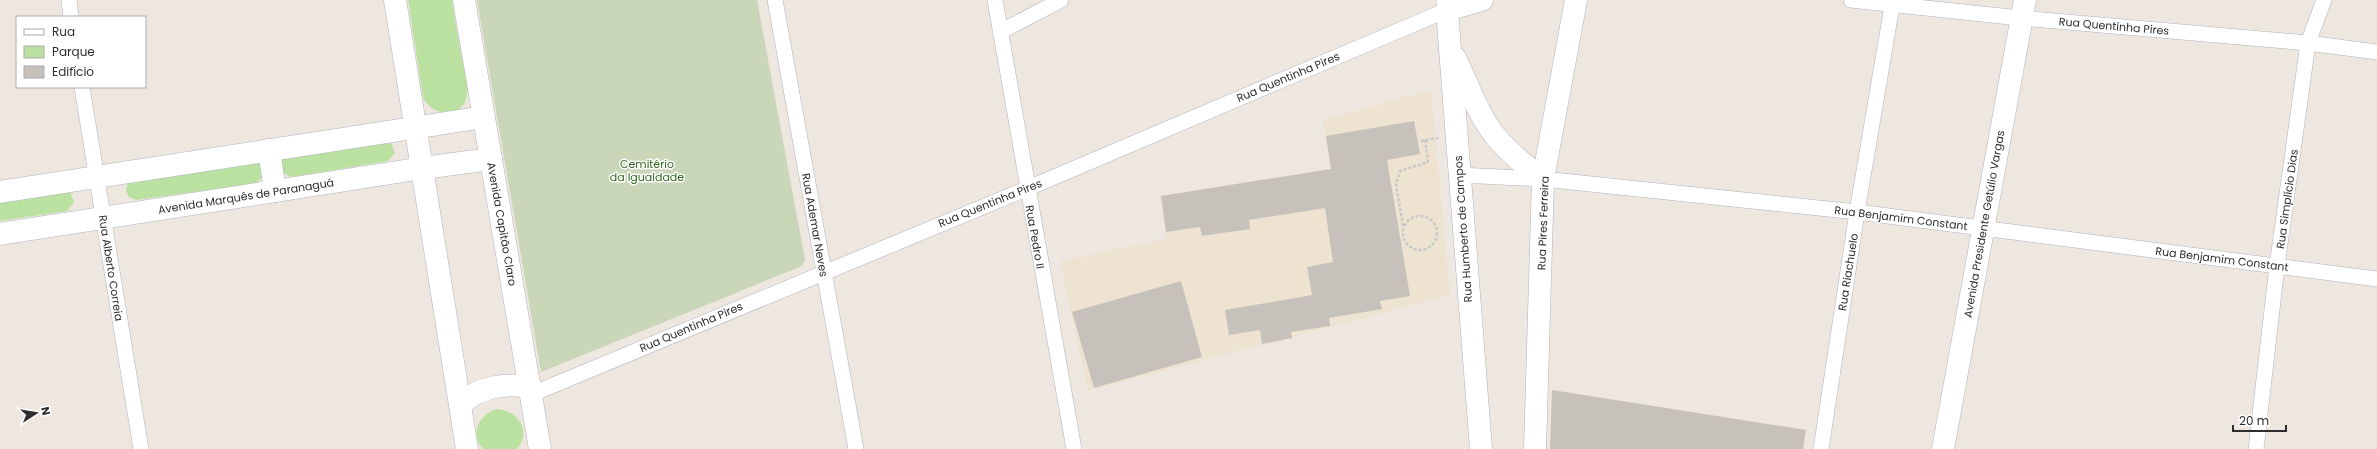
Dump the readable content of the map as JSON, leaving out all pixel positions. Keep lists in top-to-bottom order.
{
  "streets": {
    "street": [
      "Rua Quentinha Pires",
      "Avenida Marquês de Paranaguá",
      "Rua Simplício Dias",
      "Rua Benjamim Constant",
      "Rua Pires Ferreira",
      "Avenida Capitão Claro",
      "Avenida Presidente Getúlio Vargas",
      "Rua Ademar Neves",
      "Rua Humberto de Campos",
      "Rua Pedro II",
      "Rua Alberto Correia",
      "Rua Riachuelo"
    ]
  },
  "crossings": [
    ["Rua Quentinha Pires", "Rua Simplício Dias"],
    ["Rua Quentinha Pires", "Avenida Capitão Claro"],
    ["Rua Quentinha Pires", "Avenida Presidente Getúlio Vargas"],
    ["Rua Quentinha Pires", "Rua Ademar Neves"],
    ["Rua Quentinha Pires", "Rua Humberto de Campos"],
    ["Rua Quentinha Pires", "Rua Pedro II"],
    ["Rua Quentinha Pires", "Rua Riachuelo"],
    ["Avenida Marquês de Paranaguá", "Avenida Capitão Claro"],
    ["Avenida Marquês de Paranaguá", "Rua Alberto Correia"],
    ["Rua Simplício Dias", "Rua Benjamim Constant"],
    ["Rua Benjamim Constant", "Rua Pires Ferreira"],
    ["Rua Benjamim Constant", "Avenida Presidente Getúlio Vargas"],
    ["Rua Benjamim Constant", "Rua Humberto de Campos"],
    ["Rua Benjamim Constant", "Rua Riachuelo"]
  ],
  "parks": ["Cemitério da Igualdade"],
  "legend": ["Rua", "Parque", "Edifício"],
  "scale_bar": "20 m",
  "north": "right"
}
